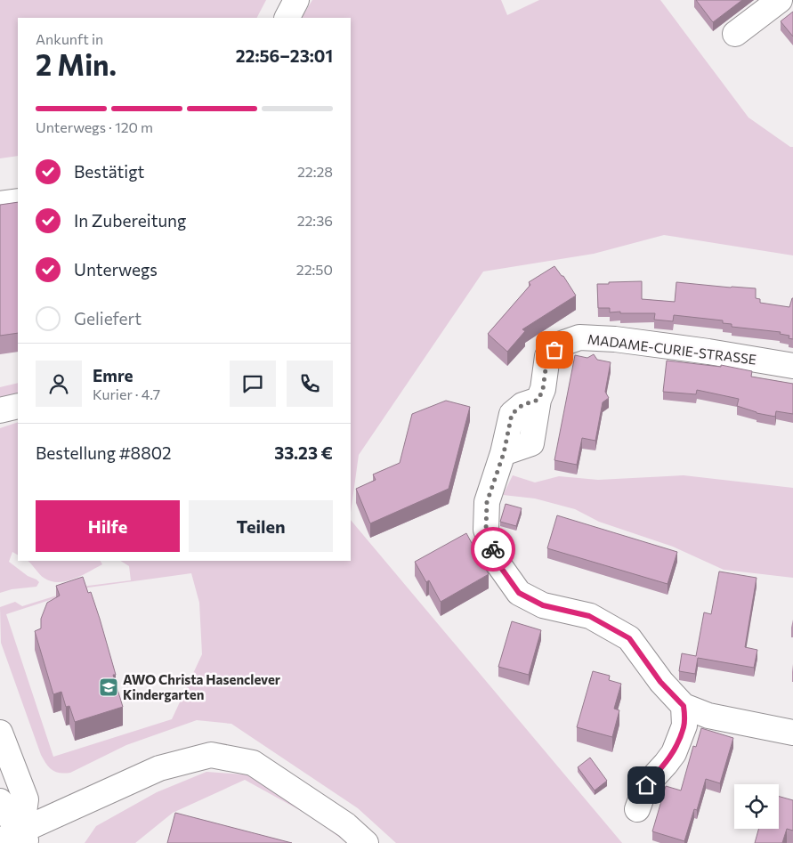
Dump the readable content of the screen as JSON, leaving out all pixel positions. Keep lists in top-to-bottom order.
{
  "streets": {
    "street": ["MADAME-CURIE-STRASSE"]
  },
  "places": {
    "school or university": ["AWO Christa Hasenclever Kindergarten"]
  },
  "page": {
    "heading": ["2 Min.", "Ankunft in", "22:56–23:01"],
    "panel": [
      "Emre",
      "Kurier · 4.7",
      "Bestellung #8802",
      "33.23 €"
    ],
    "bar": "Unterwegs · 120 m",
    "list": [
      ["Bestätigt", "22:28"],
      ["In Zubereitung", "22:36"],
      ["Unterwegs", "22:50"],
      "Geliefert"
    ],
    "buttons": ["Hilfe", "Teilen"]
  }
}
